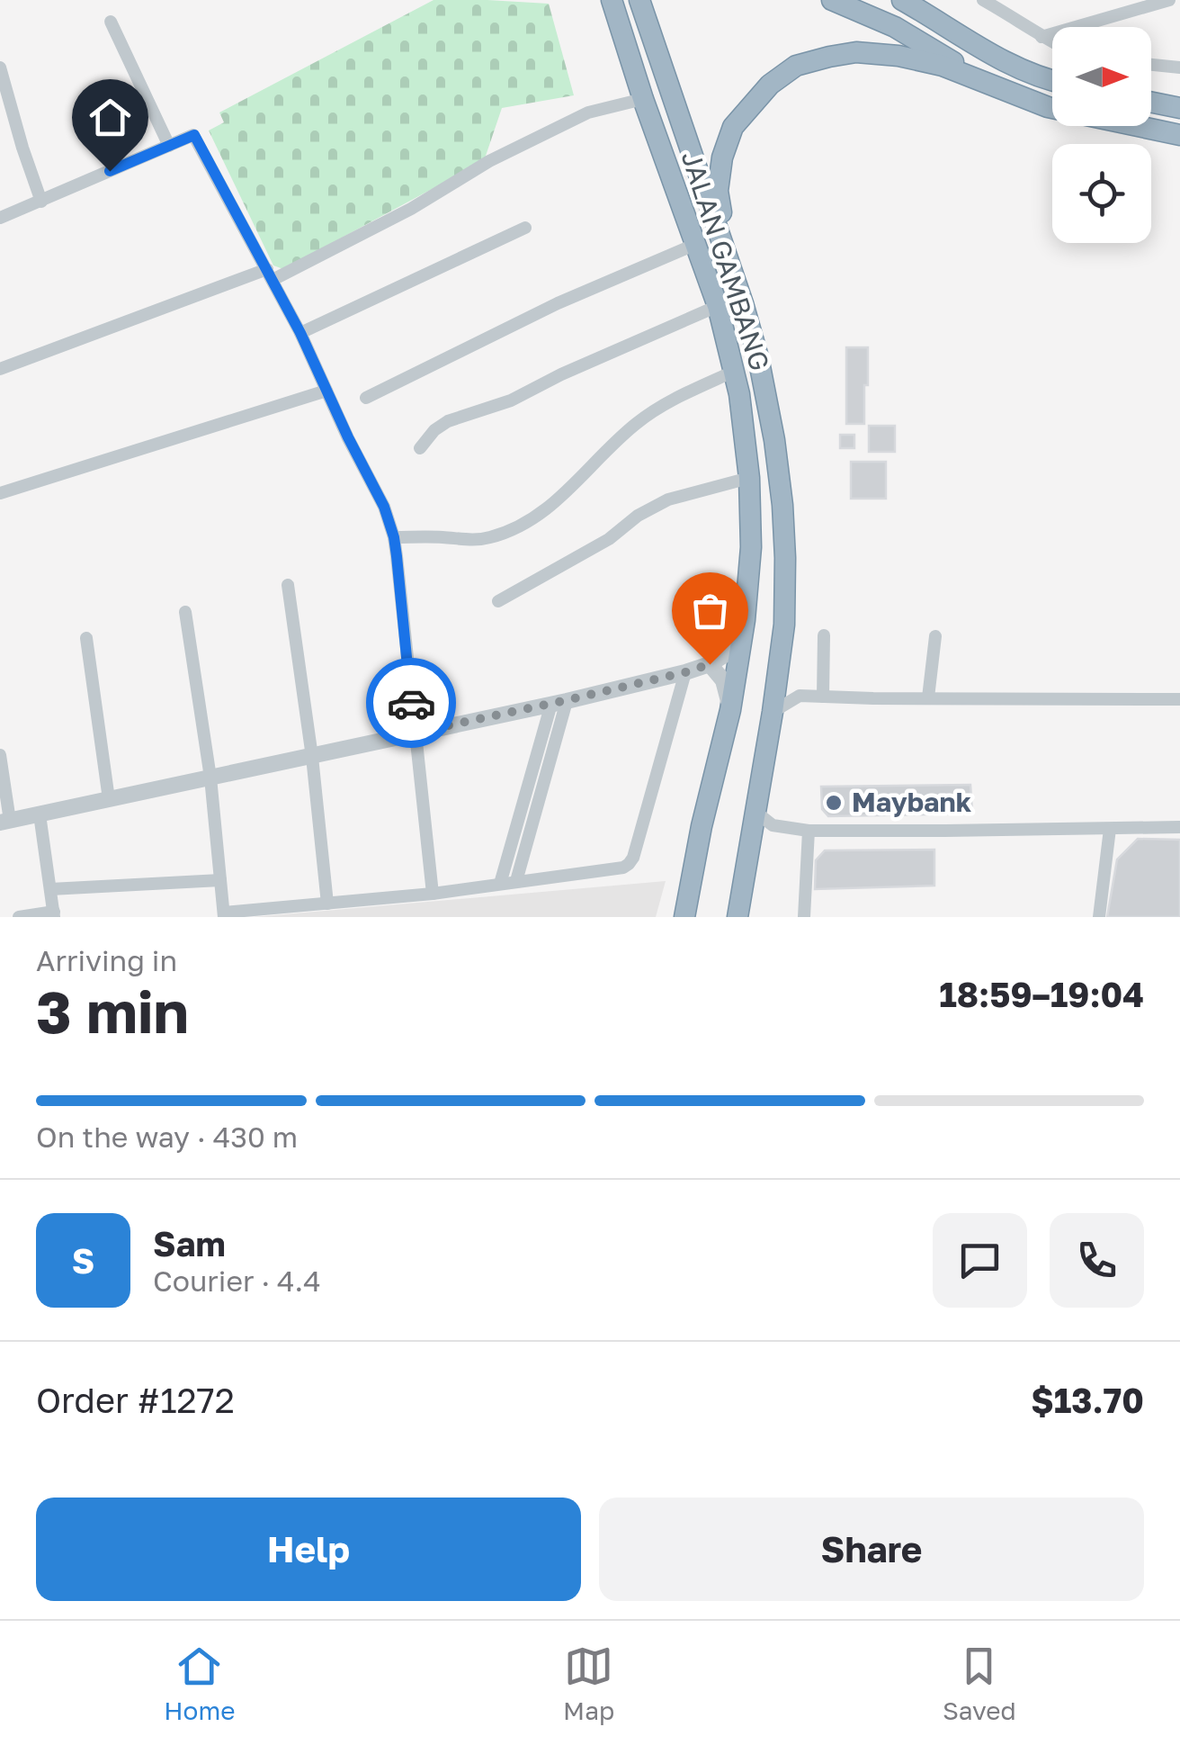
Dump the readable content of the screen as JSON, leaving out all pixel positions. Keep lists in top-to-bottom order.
{
  "streets": {
    "highway": ["JALAN GAMBANG"]
  },
  "places": ["Maybank"],
  "north": "right",
  "page": {
    "heading": ["3 min", "Arriving in", "18:59–19:04"],
    "panel": [
      "Sam",
      "Courier · 4.4",
      "Order #1272",
      "$13.70"
    ],
    "bar": "On the way · 430 m",
    "round": "S",
    "buttons": ["Help", "Share"],
    "tabs": ["Home", "Map", "Saved"]
  }
}
